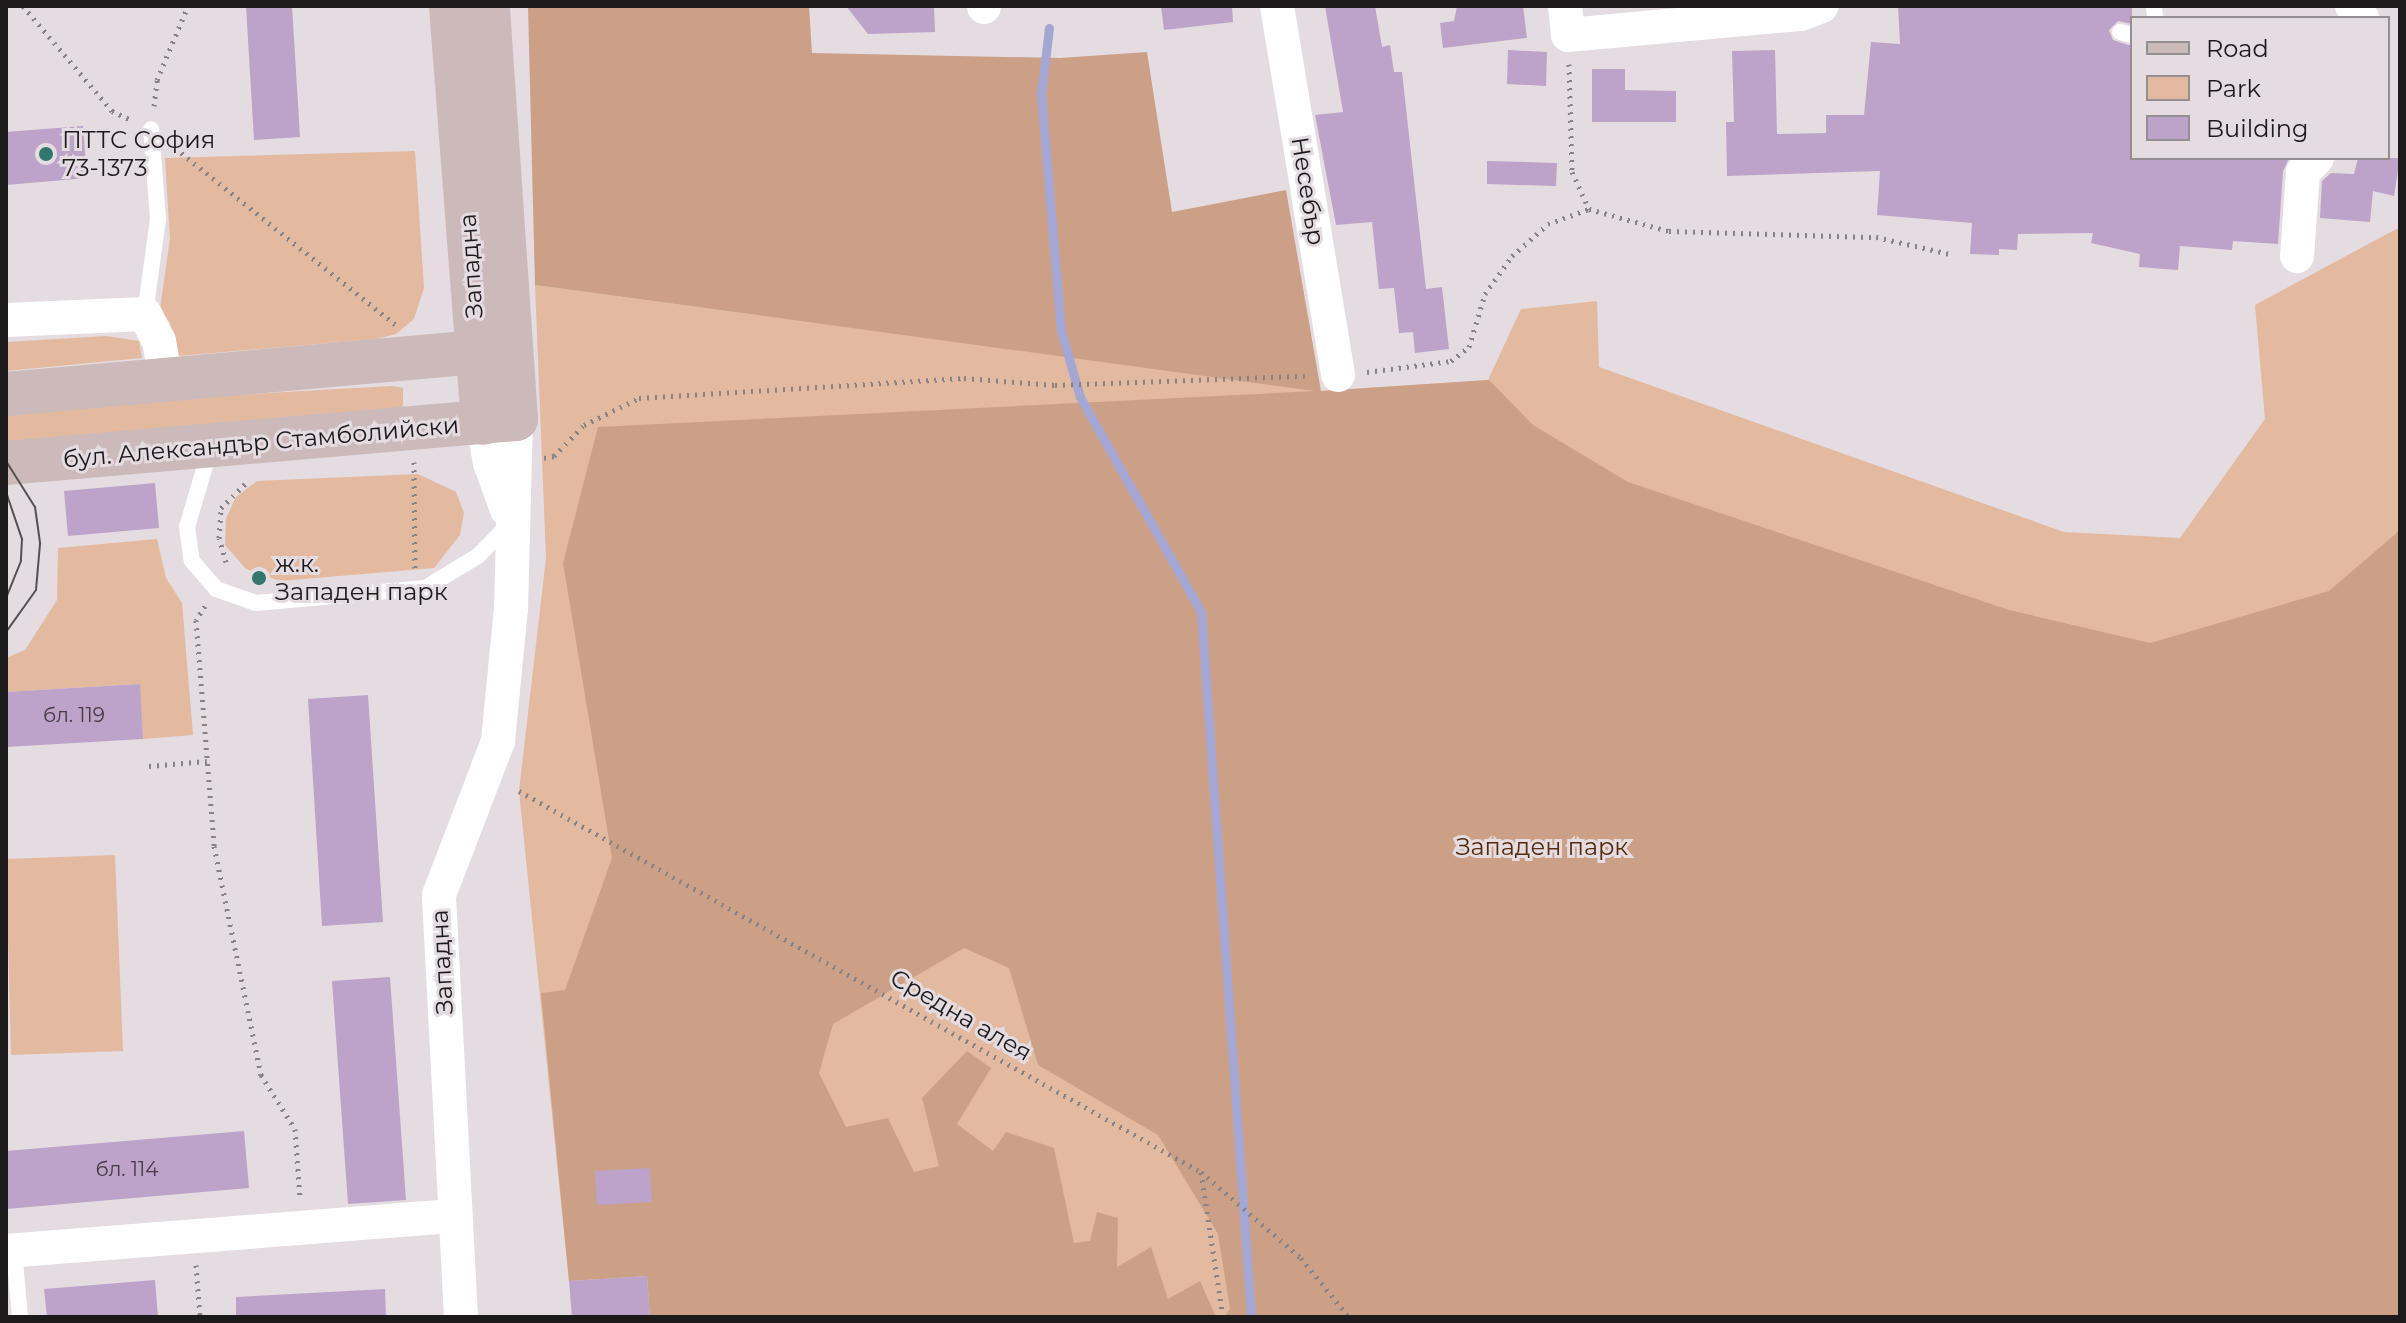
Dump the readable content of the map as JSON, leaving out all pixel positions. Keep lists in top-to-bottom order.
{
  "streets": {
    "street": ["Несебър", "Западна", "бул. Александър Стамболийски"],
    "path": ["Средна алея"]
  },
  "crossings": [
    ["Западна", "бул. Александър Стамболийски"]
  ],
  "parks": ["Западен парк"],
  "places": ["ПТТС София 73-1373", "ж.к. Западен парк"],
  "house_numbers": ["бл. 119", "бл. 114"],
  "legend": ["Road", "Park", "Building"]
}
